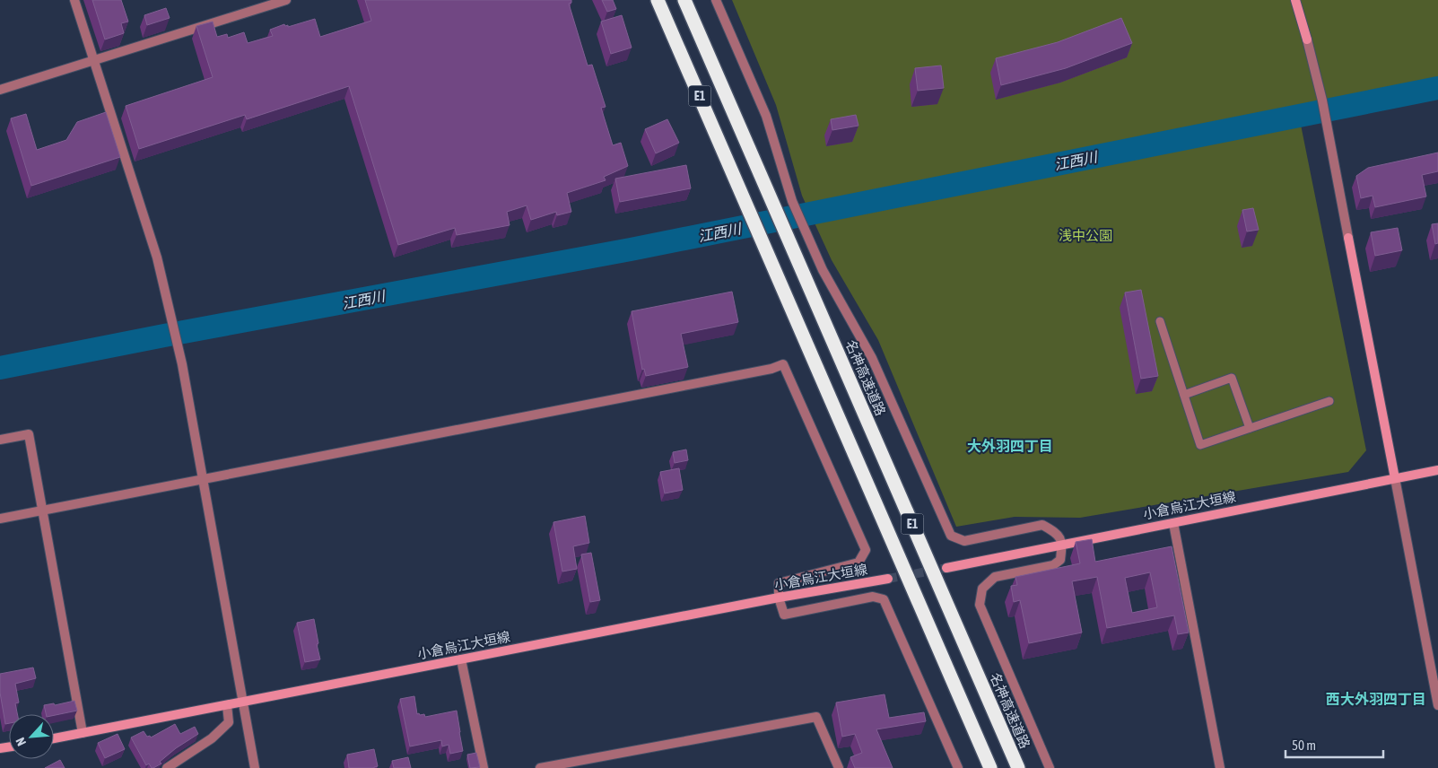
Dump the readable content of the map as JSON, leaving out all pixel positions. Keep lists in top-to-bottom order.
{
  "streets": {
    "highway": ["E1", "名神高速道路"],
    "main road": ["小倉烏江大垣線"]
  },
  "districts": ["大外羽四丁目", "西大外羽四丁目"],
  "water": ["江西川"],
  "parks": ["浅中公園"],
  "scale_bar": "50 m",
  "north": "bottom left"
}
